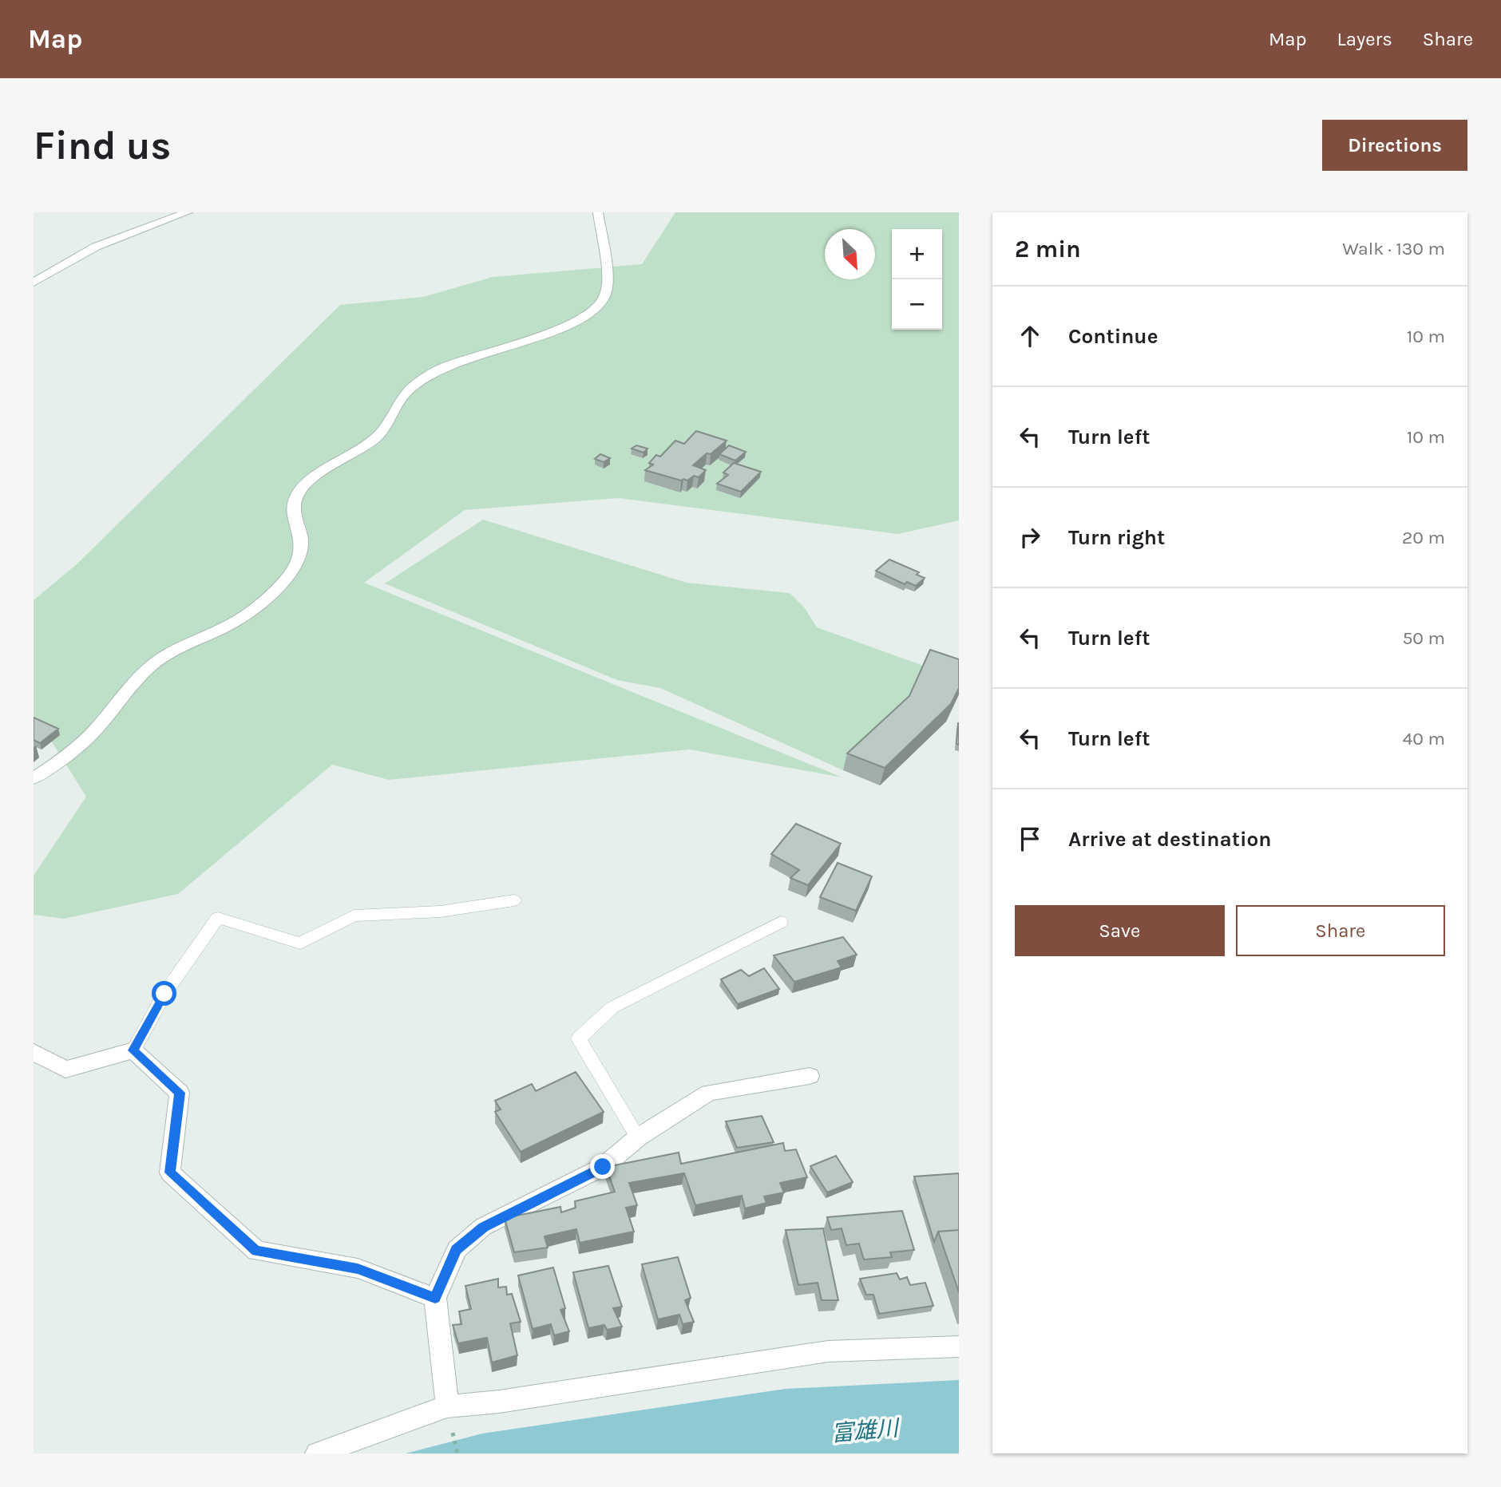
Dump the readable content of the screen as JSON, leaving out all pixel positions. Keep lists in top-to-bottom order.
{
  "water": ["富雄川"],
  "north": "bottom right",
  "page": {
    "header": "Map",
    "nav": ["Map", "Layers", "Share"],
    "buttons": [
      "Directions",
      ["Save", "Share"]
    ],
    "title": "Find us",
    "heading": ["2 min", "Walk · 130 m"],
    "map_buttons": ["+", "−"],
    "list": [
      ["Continue", "10 m"],
      ["Turn left", "10 m"],
      ["Turn right", "20 m"],
      ["Turn left", "50 m"],
      ["Turn left", "40 m"],
      "Arrive at destination"
    ]
  }
}
